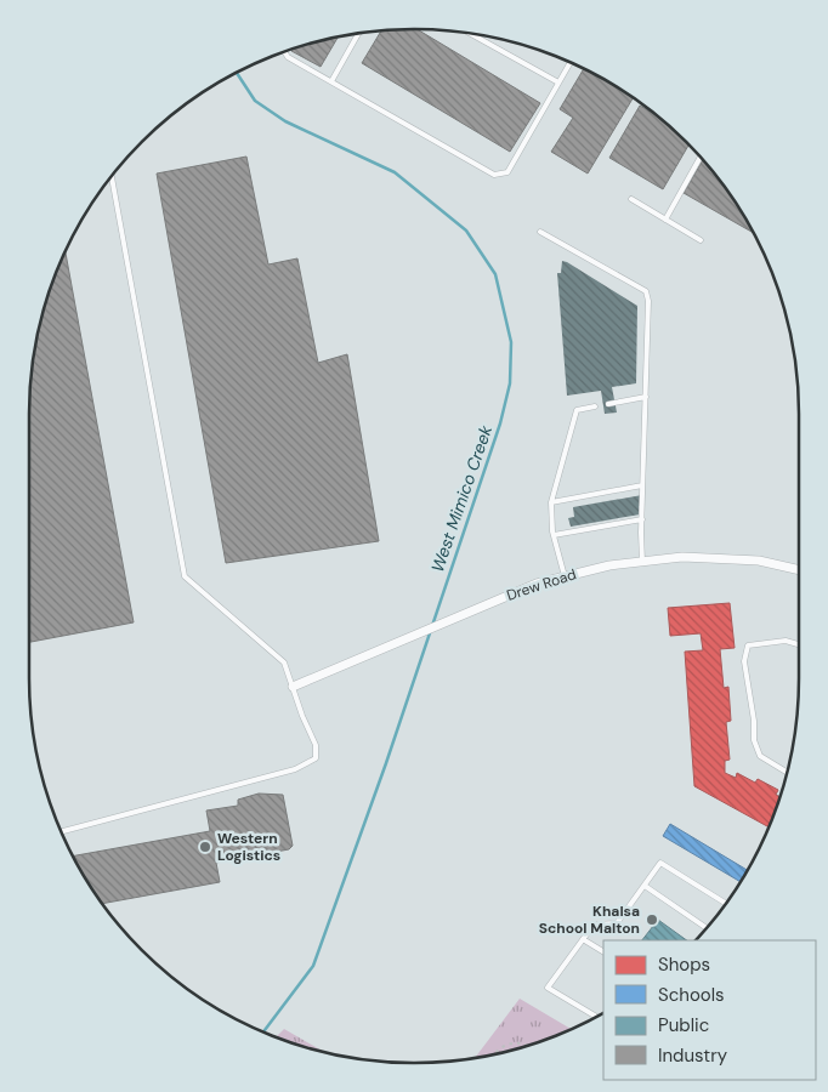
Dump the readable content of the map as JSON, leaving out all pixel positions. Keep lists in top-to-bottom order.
{
  "streets": {
    "street": ["Drew Road"]
  },
  "water": ["West Mimico Creek"],
  "places": ["Western Logistics", "Khalsa School Malton"],
  "legend": [
    "Shops",
    "Schools",
    "Public",
    "Industry"
  ]
}
